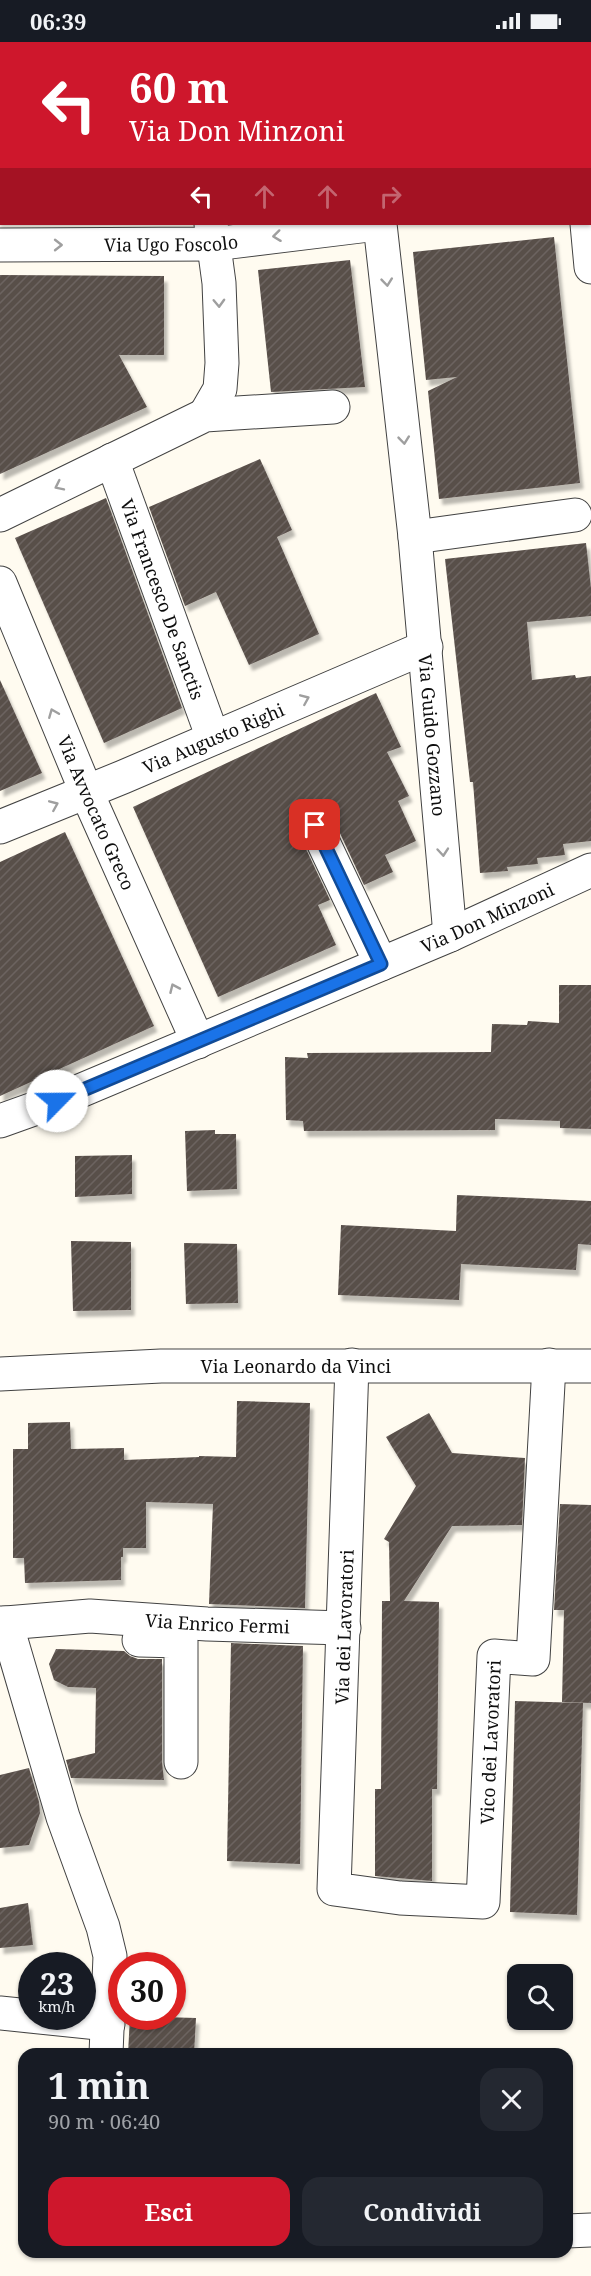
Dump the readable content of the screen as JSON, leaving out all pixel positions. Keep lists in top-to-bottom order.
{
  "streets": {
    "street": [
      "Via Ugo Foscolo",
      "Via Francesco De Sanctis",
      "Via Guido Gozzano",
      "Via Augusto Righi",
      "Via Avvocato Greco",
      "Via Don Minzoni",
      "Via Leonardo da Vinci",
      "Via Enrico Fermi",
      "Via dei Lavoratori",
      "Vico dei Lavoratori"
    ]
  },
  "crossings": [
    ["Via Francesco De Sanctis", "Via Augusto Righi"],
    ["Via Guido Gozzano", "Via Augusto Righi"],
    ["Via Guido Gozzano", "Via Don Minzoni"],
    ["Via Augusto Righi", "Via Avvocato Greco"],
    ["Via Avvocato Greco", "Via Don Minzoni"],
    ["Via Leonardo da Vinci", "Via dei Lavoratori"],
    ["Via Leonardo da Vinci", "Vico dei Lavoratori"],
    ["Via Enrico Fermi", "Via dei Lavoratori"],
    ["Via dei Lavoratori", "Vico dei Lavoratori"]
  ],
  "page": {
    "status": "06:39",
    "turn": ["60 m", "Via Don Minzoni"],
    "speed": "23 km/h",
    "limit": "30",
    "heading": ["1 min", "90 m · 06:40"],
    "buttons": ["Esci", "Condividi"]
  }
}
